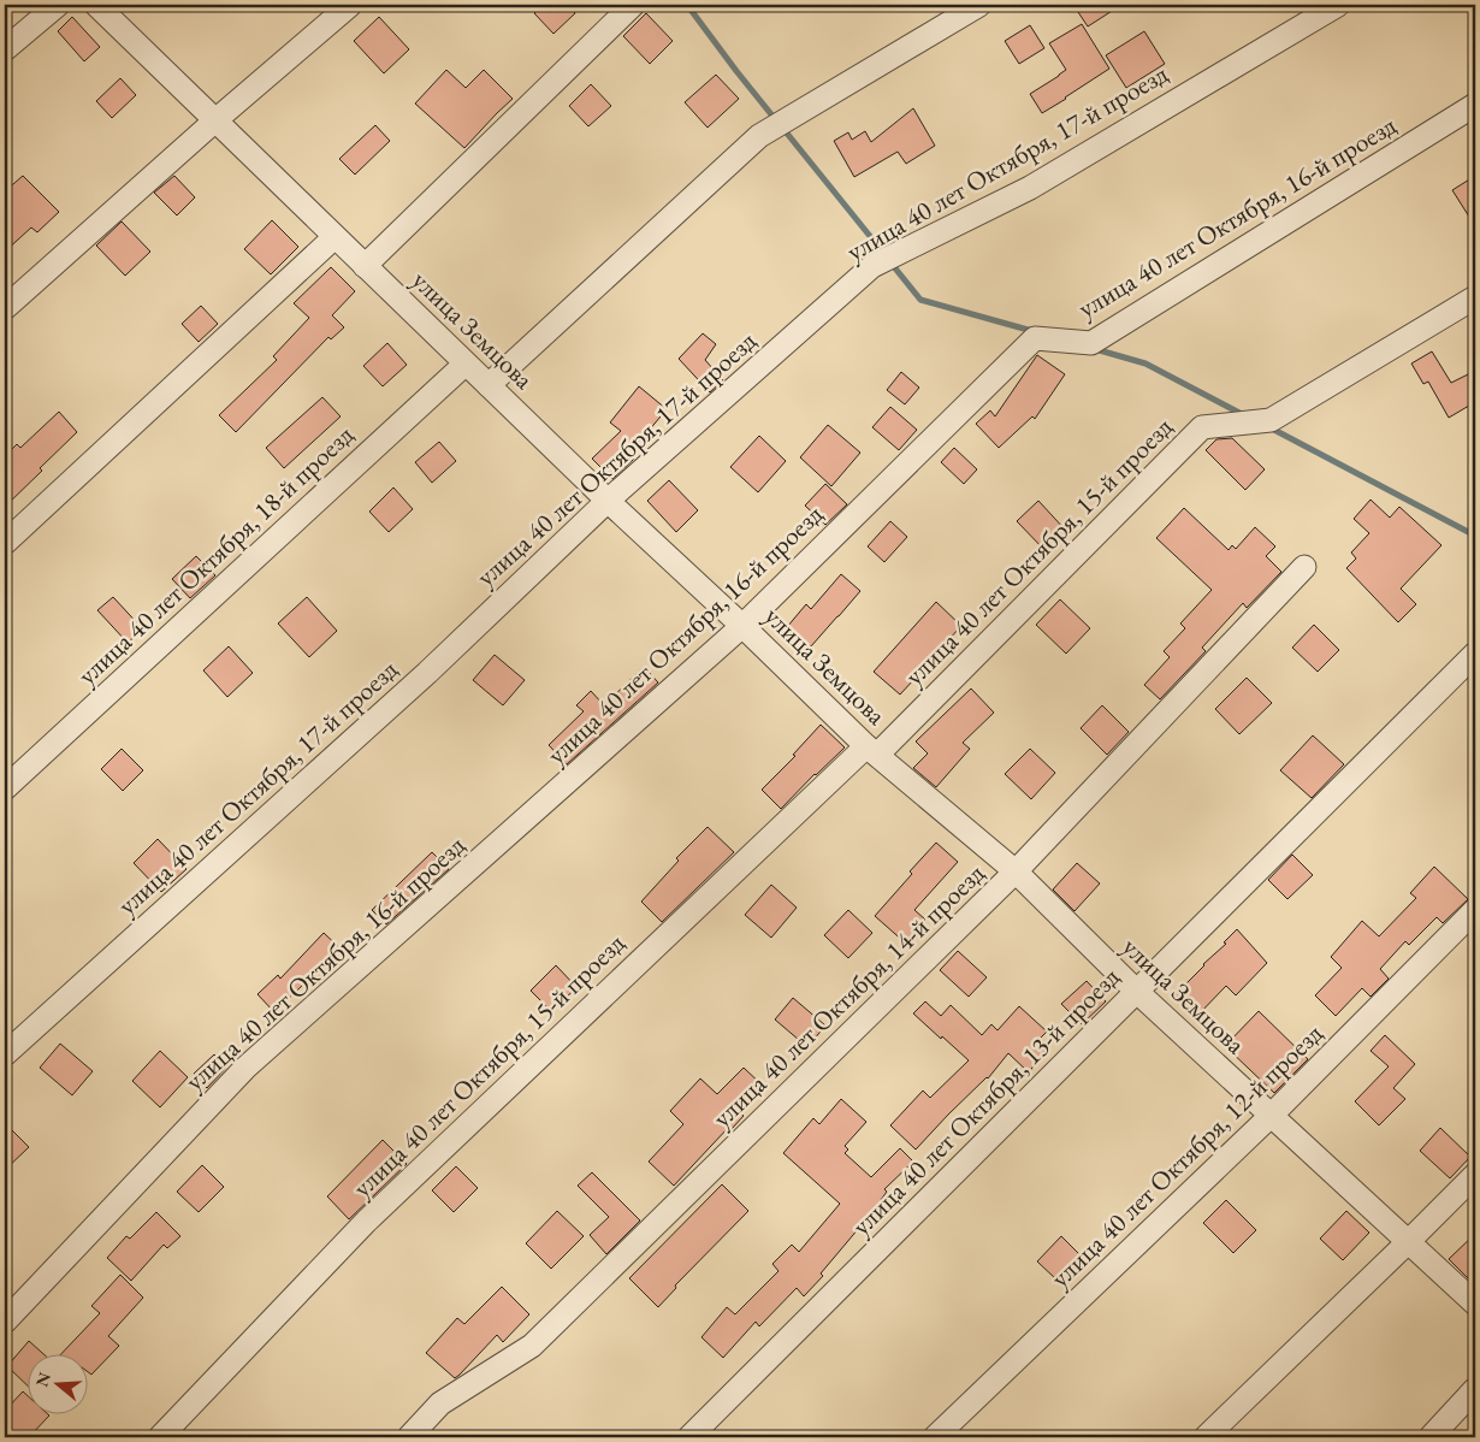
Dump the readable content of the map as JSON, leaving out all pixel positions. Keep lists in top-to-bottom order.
{
  "streets": {
    "street": [
      "улица 40 лет Октября, 17-й проезд",
      "улица 40 лет Октября, 16-й проезд",
      "улица Земцова",
      "улица 40 лет Октября, 15-й проезд",
      "улица 40 лет Октября, 18-й проезд",
      "улица 40 лет Октября, 14-й проезд",
      "улица 40 лет Октября, 13-й проезд",
      "улица 40 лет Октября, 12-й проезд"
    ]
  },
  "crossings": [
    ["улица 40 лет Октября, 17-й проезд", "улица Земцова"],
    ["улица 40 лет Октября, 16-й проезд", "улица Земцова"],
    ["улица Земцова", "улица 40 лет Октября, 15-й проезд"],
    ["улица Земцова", "улица 40 лет Октября, 18-й проезд"],
    ["улица Земцова", "улица 40 лет Октября, 14-й проезд"],
    ["улица Земцова", "улица 40 лет Октября, 13-й проезд"],
    ["улица Земцова", "улица 40 лет Октября, 12-й проезд"]
  ],
  "north": "left"
}
